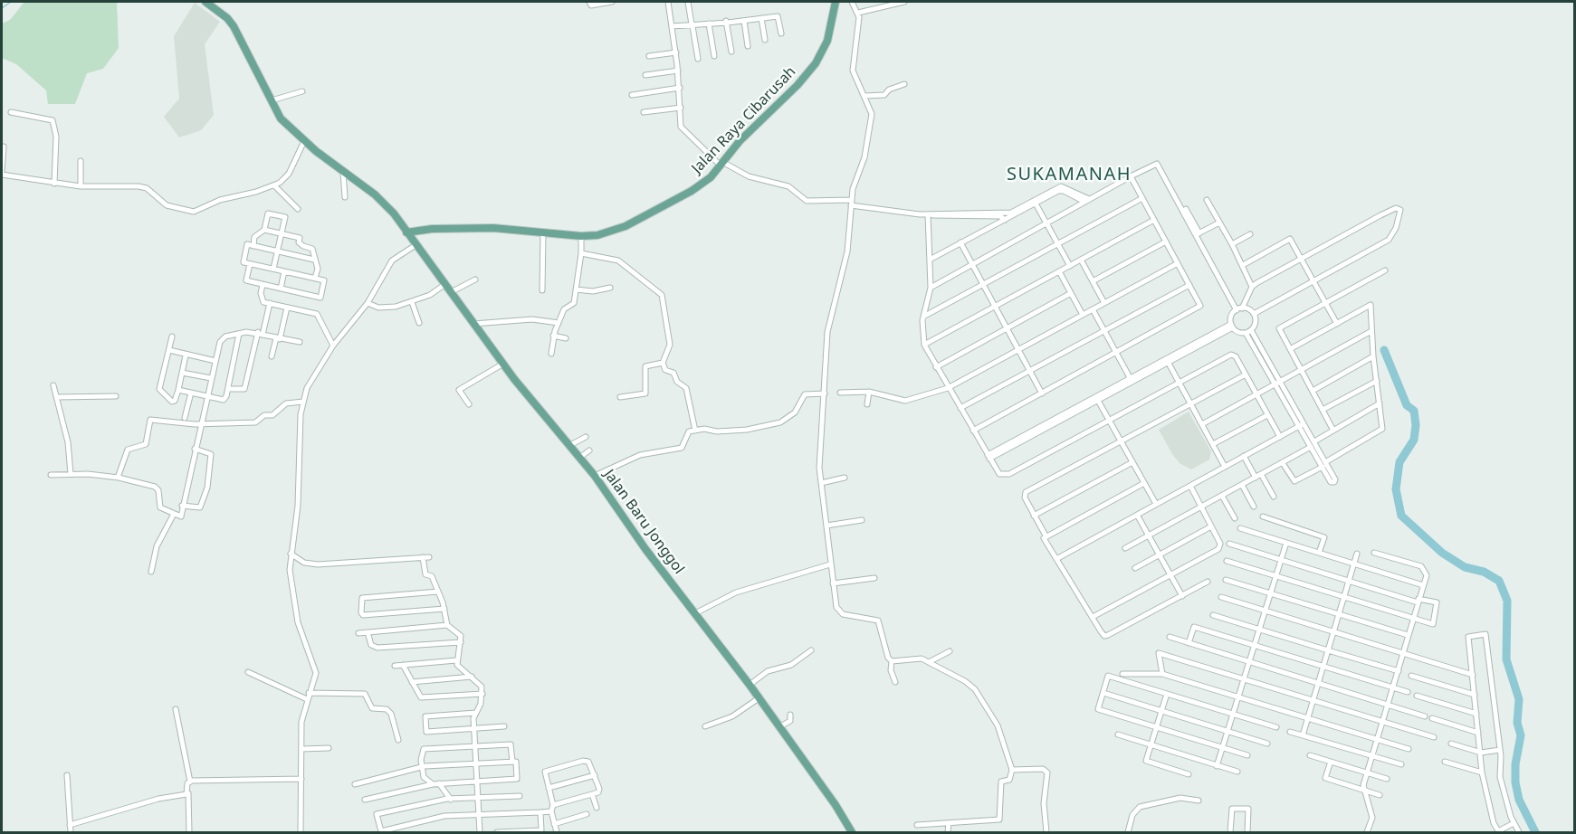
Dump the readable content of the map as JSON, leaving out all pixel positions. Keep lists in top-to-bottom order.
{
  "streets": {
    "main road": ["Jalan Raya Cibarusah", "Jalan Baru Jonggol"]
  },
  "crossings": [
    ["Jalan Raya Cibarusah", "Jalan Baru Jonggol"]
  ],
  "districts": ["SUKAMANAH"]
}
